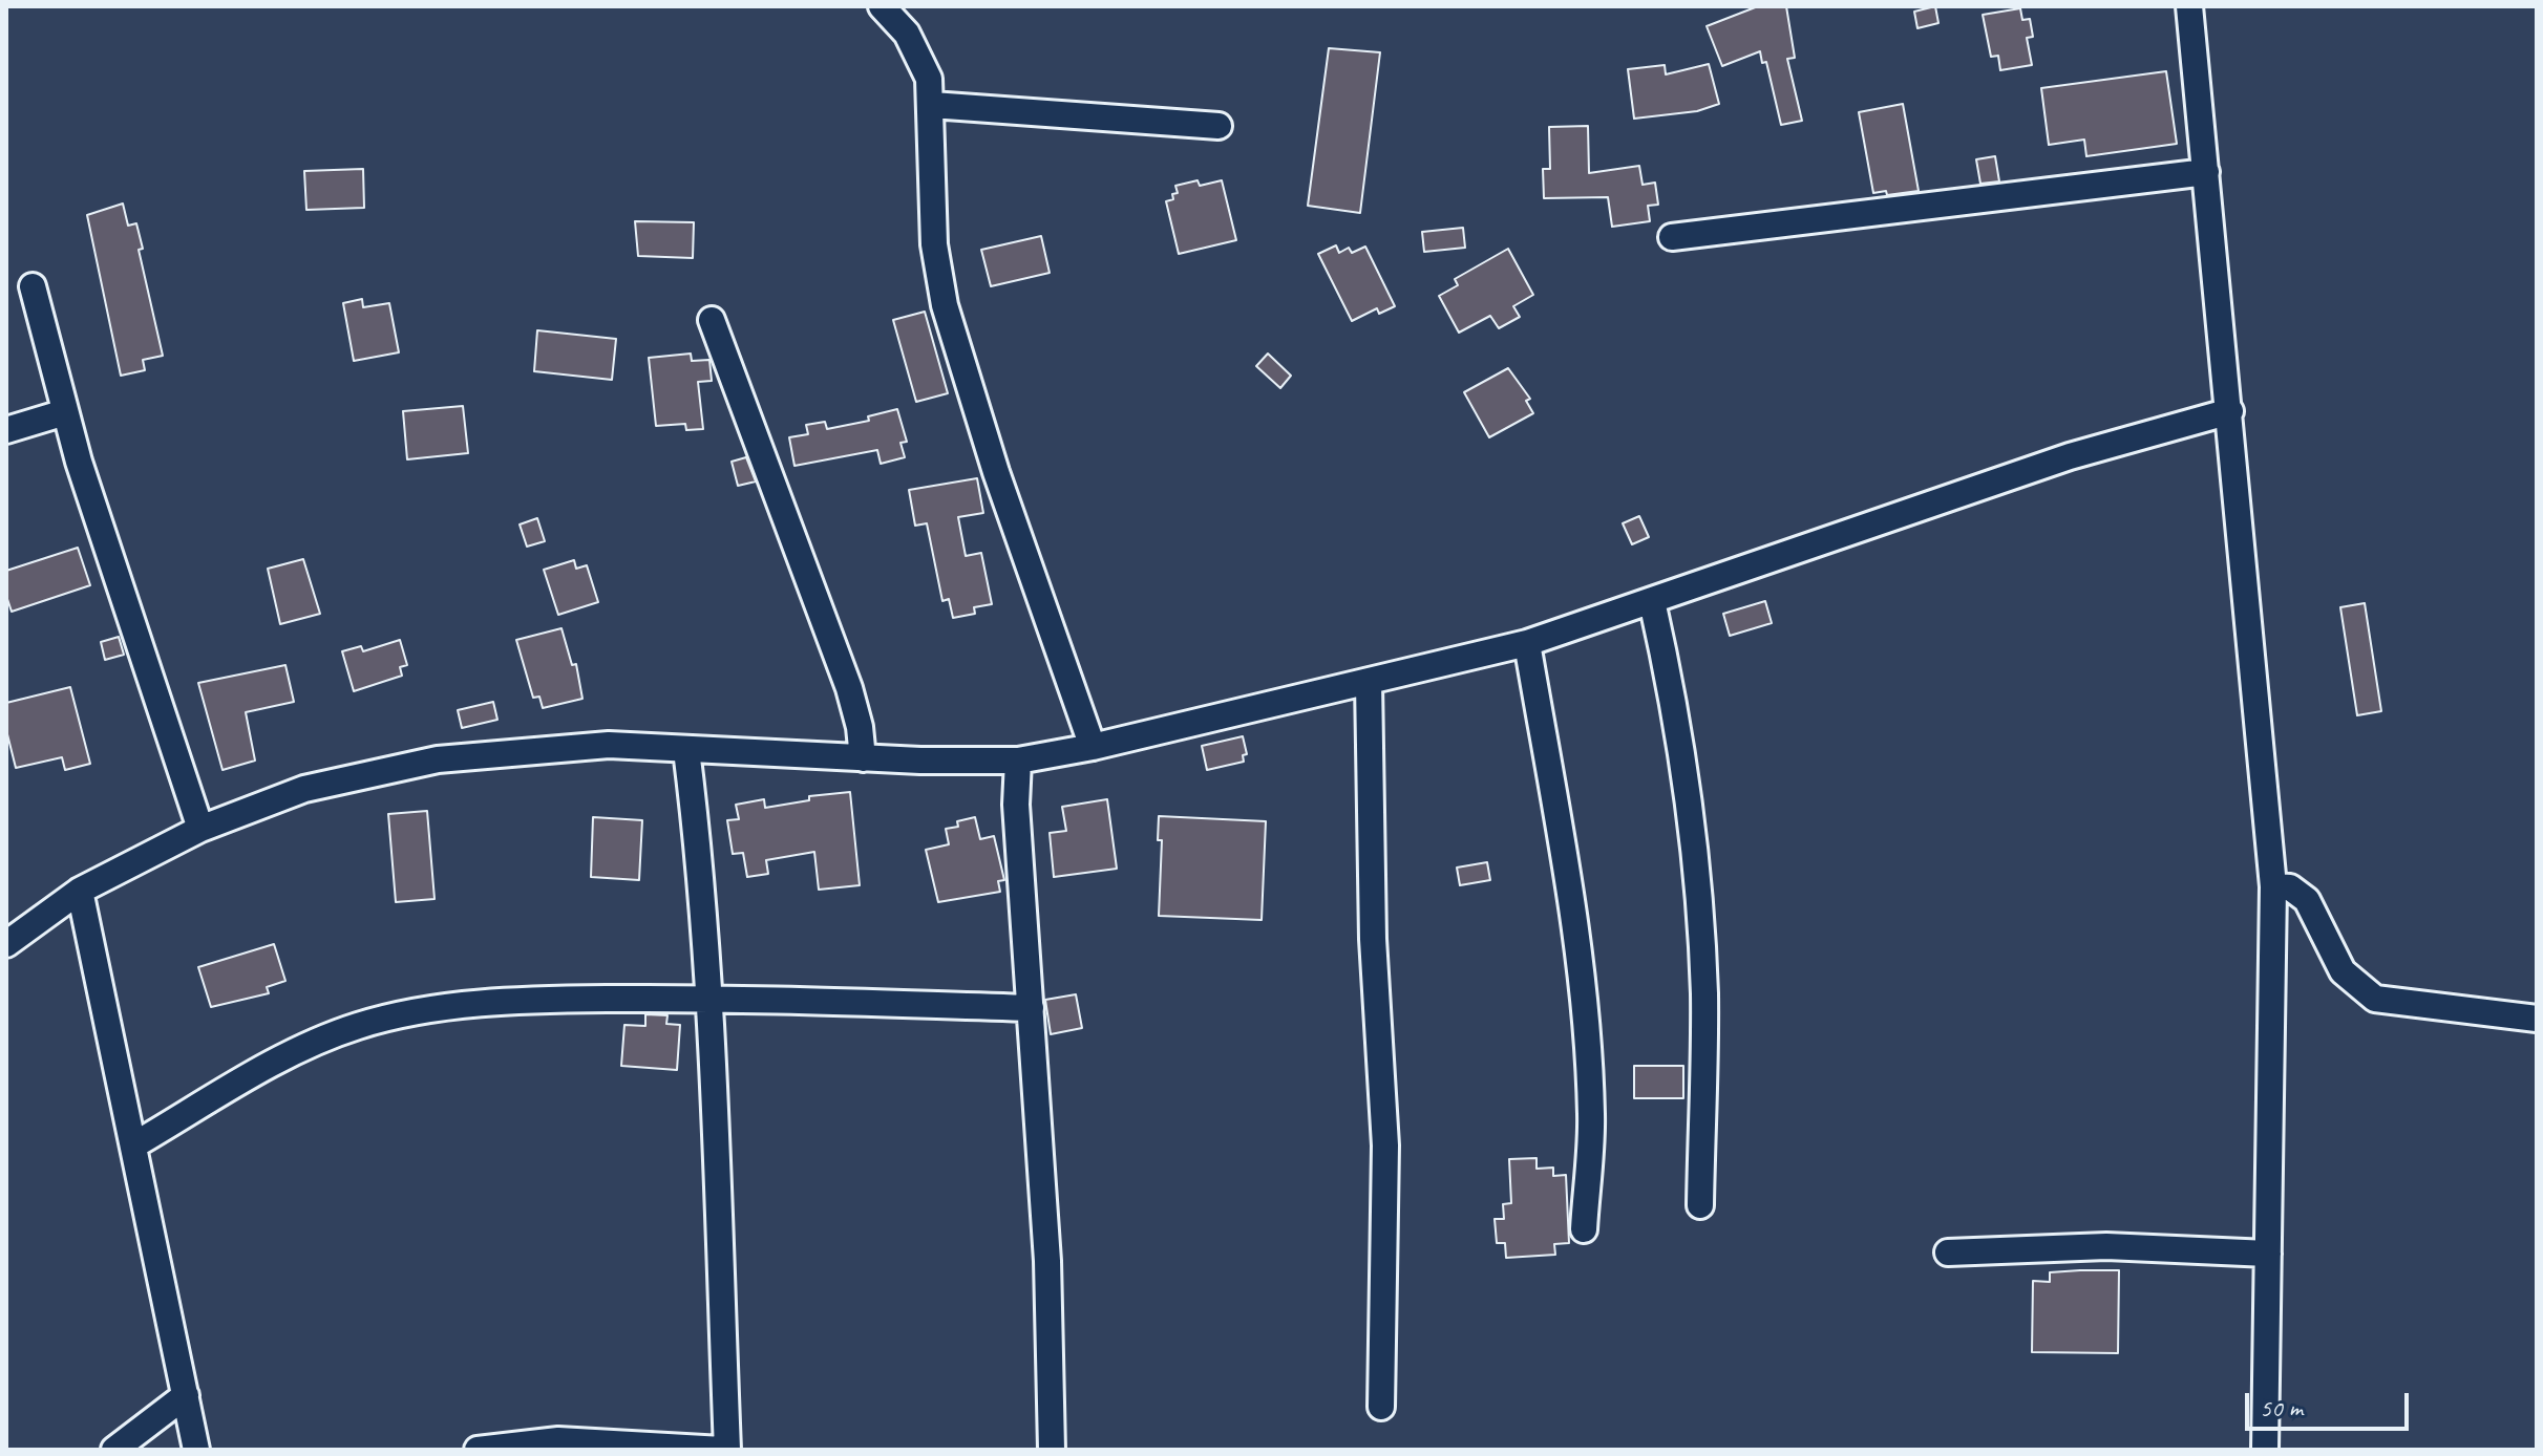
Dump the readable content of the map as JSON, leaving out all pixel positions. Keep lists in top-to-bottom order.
{
  "scale_bar": "50 m"
}
